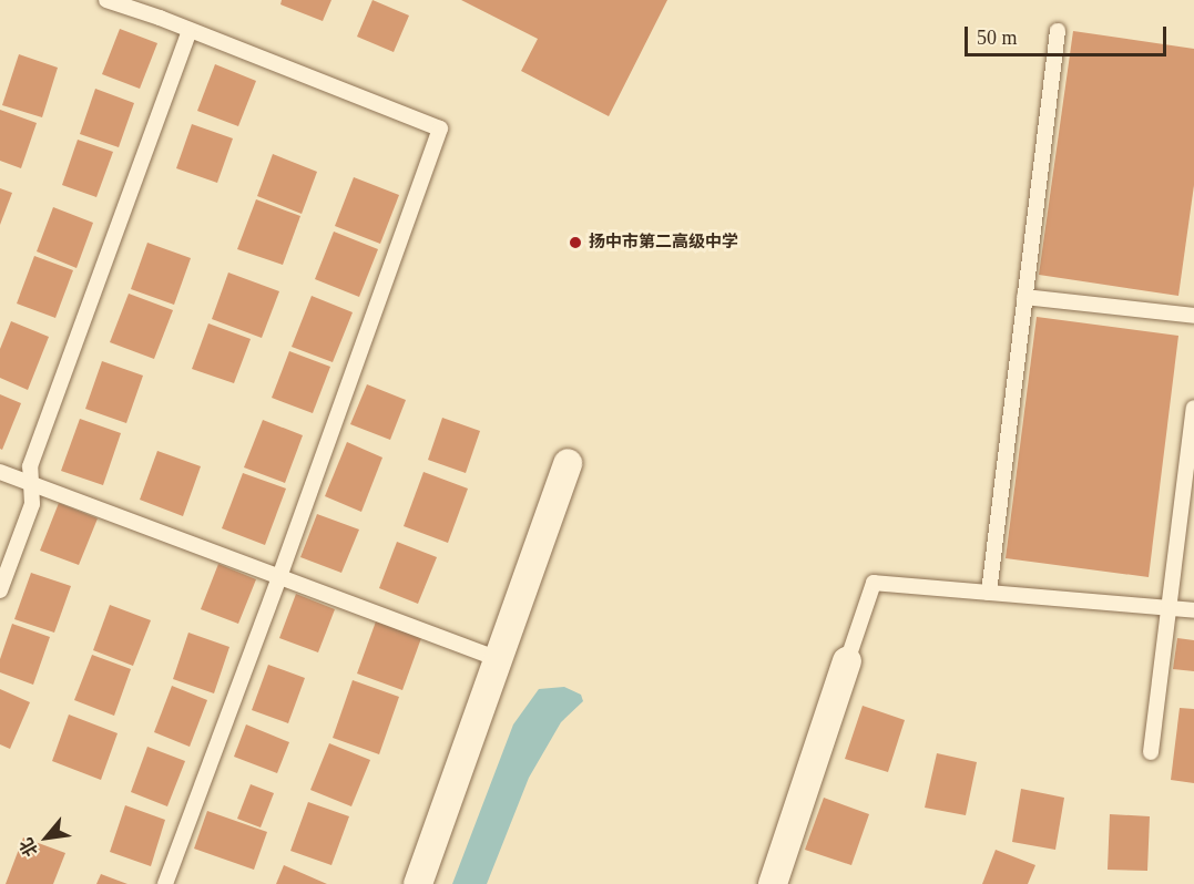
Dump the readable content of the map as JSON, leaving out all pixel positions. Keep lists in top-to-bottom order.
{
  "places": ["扬中市第二高级中学"],
  "scale_bar": "50 m",
  "north": "bottom left"
}
